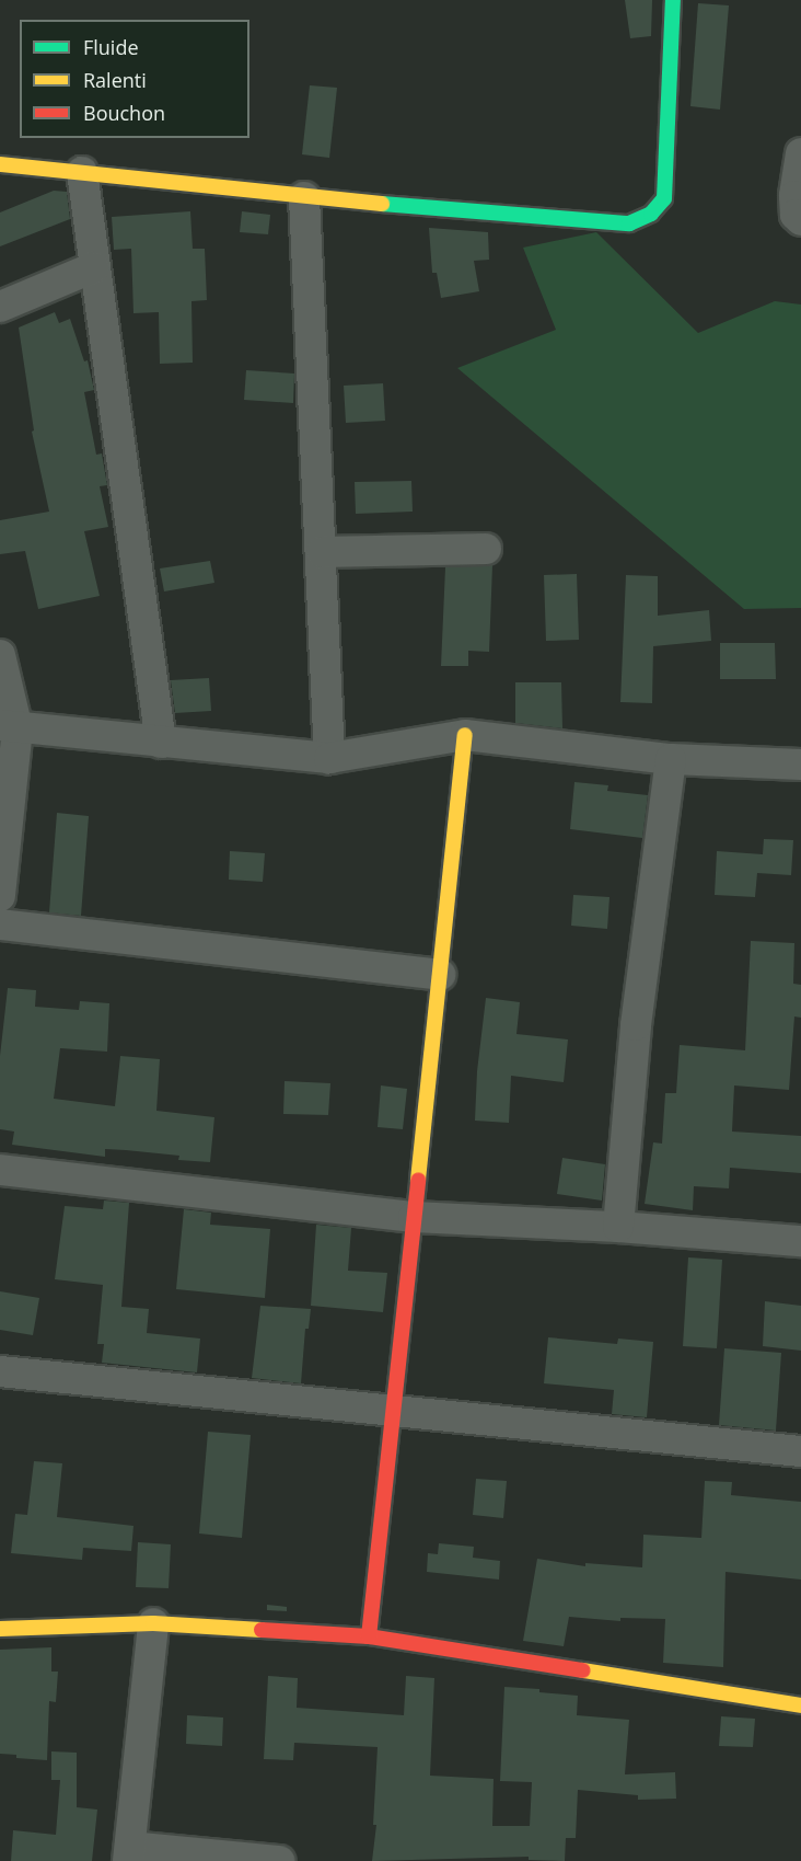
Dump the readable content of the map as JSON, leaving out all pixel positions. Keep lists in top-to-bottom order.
{
  "legend": ["Fluide", "Ralenti", "Bouchon"]
}
